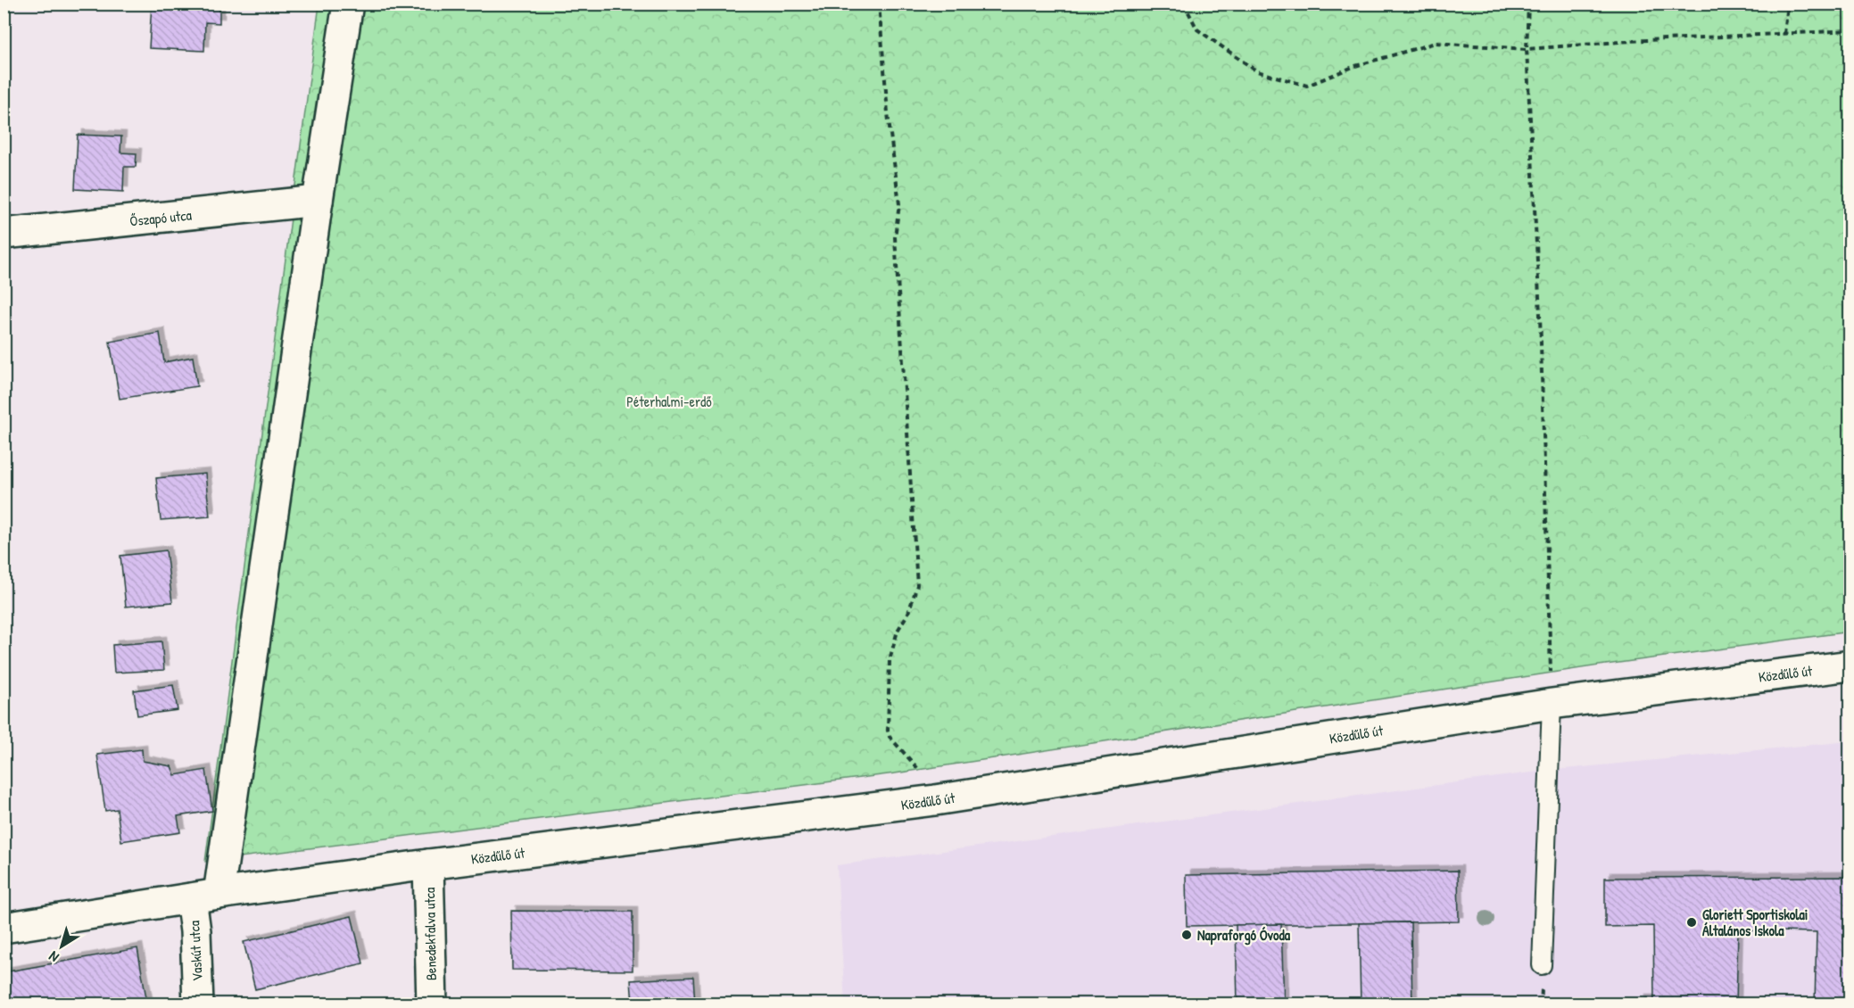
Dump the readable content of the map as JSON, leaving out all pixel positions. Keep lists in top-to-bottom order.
{
  "streets": {
    "street": [
      "Őszapó utca",
      "Közdűlő út",
      "Benedekfalva utca",
      "Vaskút utca"
    ]
  },
  "crossings": [
    ["Őszapó utca", "Vaskút utca"],
    ["Közdűlő út", "Benedekfalva utca"],
    ["Közdűlő út", "Vaskút utca"]
  ],
  "parks": ["Péterhalmi-erdő"],
  "places": ["Gloriett Sportiskolai Általános Iskola", "Napraforgó Óvoda"],
  "north": "bottom left"
}
